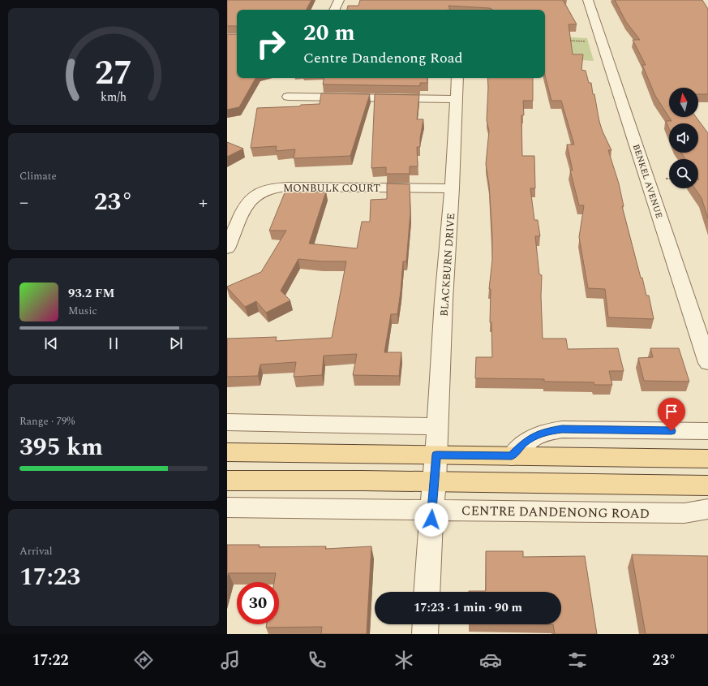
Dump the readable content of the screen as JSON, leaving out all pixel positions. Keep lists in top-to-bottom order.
{
  "streets": {
    "street": [
      "BENKEL AVENUE",
      "MONBULK COURT",
      "BLACKBURN DRIVE",
      "CENTRE DANDENONG ROAD"
    ]
  },
  "crossings": [
    ["MONBULK COURT", "BLACKBURN DRIVE"],
    ["BLACKBURN DRIVE", "CENTRE DANDENONG ROAD"]
  ],
  "north": "top",
  "page": {
    "turn": ["20 m", "Centre Dandenong Road"],
    "tile": [
      "Climate",
      ["Range · 79%", "395 km"],
      ["Arrival", "17:23"]
    ],
    "heat": ["−", "23°", "+"],
    "song": ["93.2 FM", "Music"],
    "limit": "30",
    "trip": "17:23 · 1 min · 90 m",
    "tabs": ["17:22", "23°"],
    "gauge": ["27", "km/h"]
  }
}
